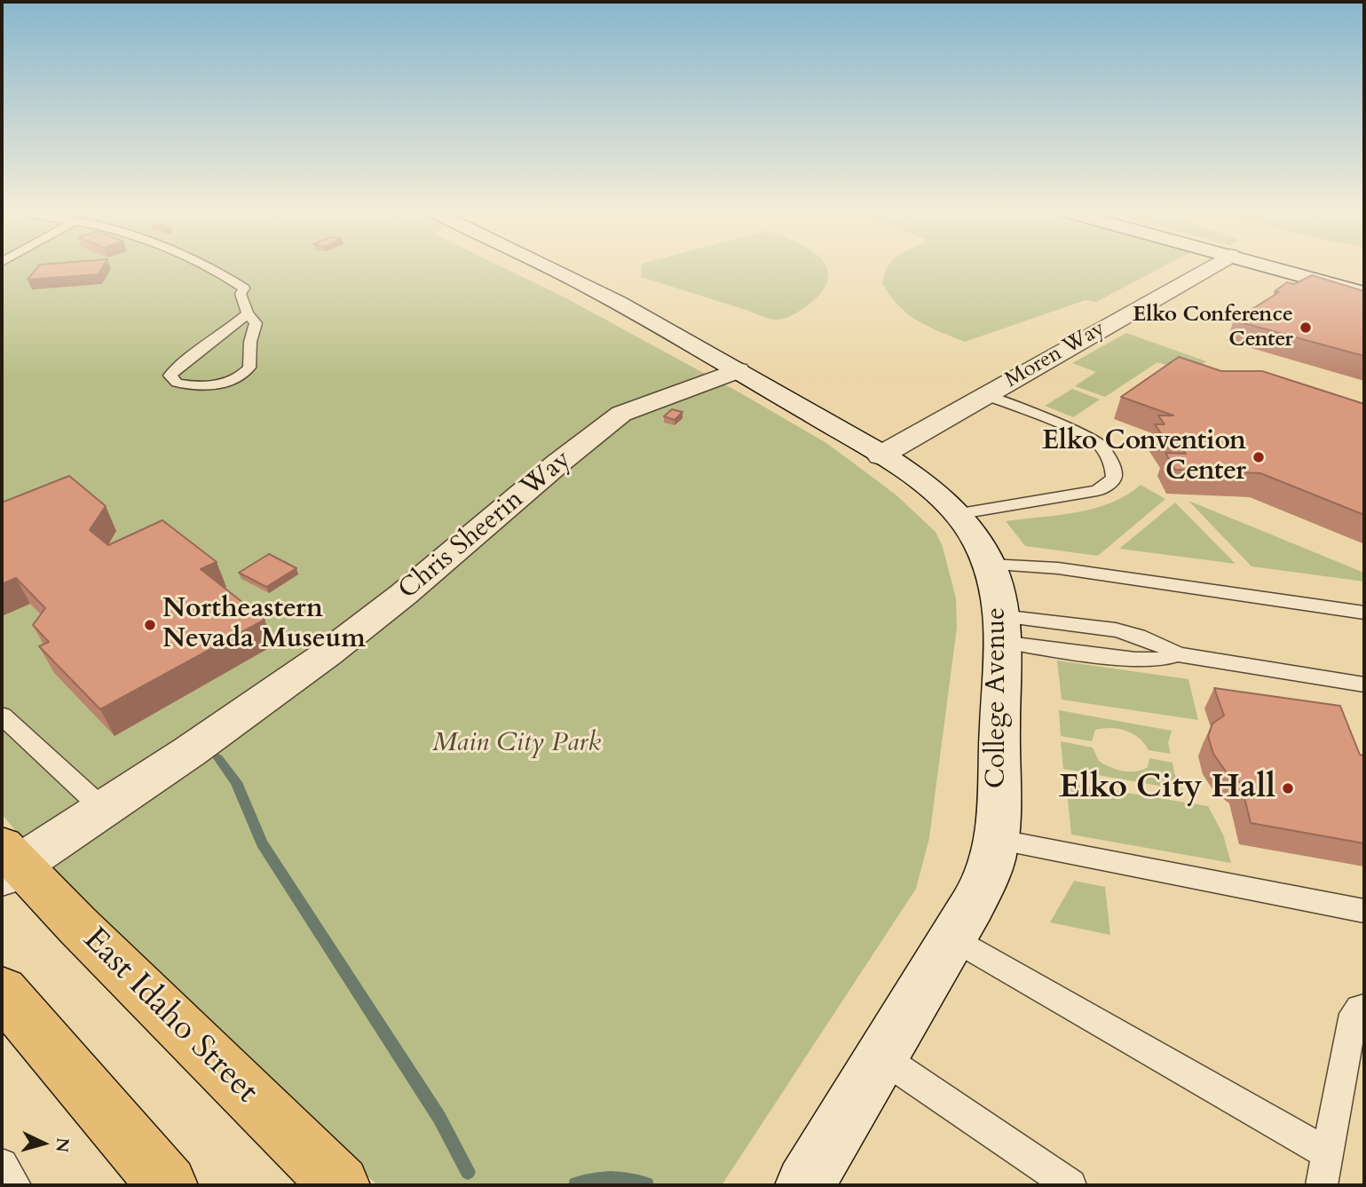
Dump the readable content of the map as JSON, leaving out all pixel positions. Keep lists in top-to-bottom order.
{
  "streets": {
    "main road": ["East Idaho Street"],
    "street": ["Moren Way", "Chris Sheerin Way", "College Avenue"]
  },
  "crossings": [
    ["Moren Way", "College Avenue"],
    ["Chris Sheerin Way", "College Avenue"],
    ["Chris Sheerin Way", "East Idaho Street"]
  ],
  "parks": ["Main City Park"],
  "places": [
    "Elko Conference Center",
    "Elko Convention Center",
    "Northeastern Nevada Museum",
    "Elko City Hall"
  ],
  "north": "right"
}
